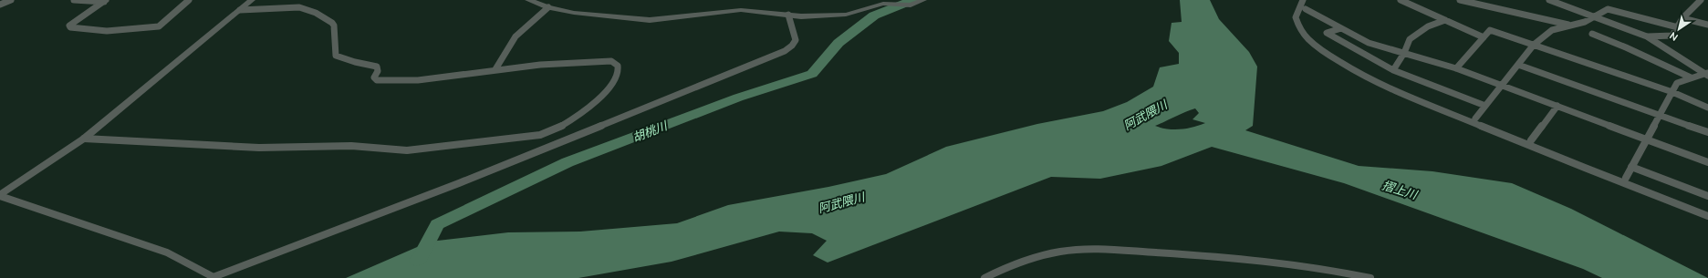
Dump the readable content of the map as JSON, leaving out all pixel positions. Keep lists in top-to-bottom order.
{
  "water": ["阿武隈川", "胡桃川", "摺上川"],
  "north": "bottom left"
}
